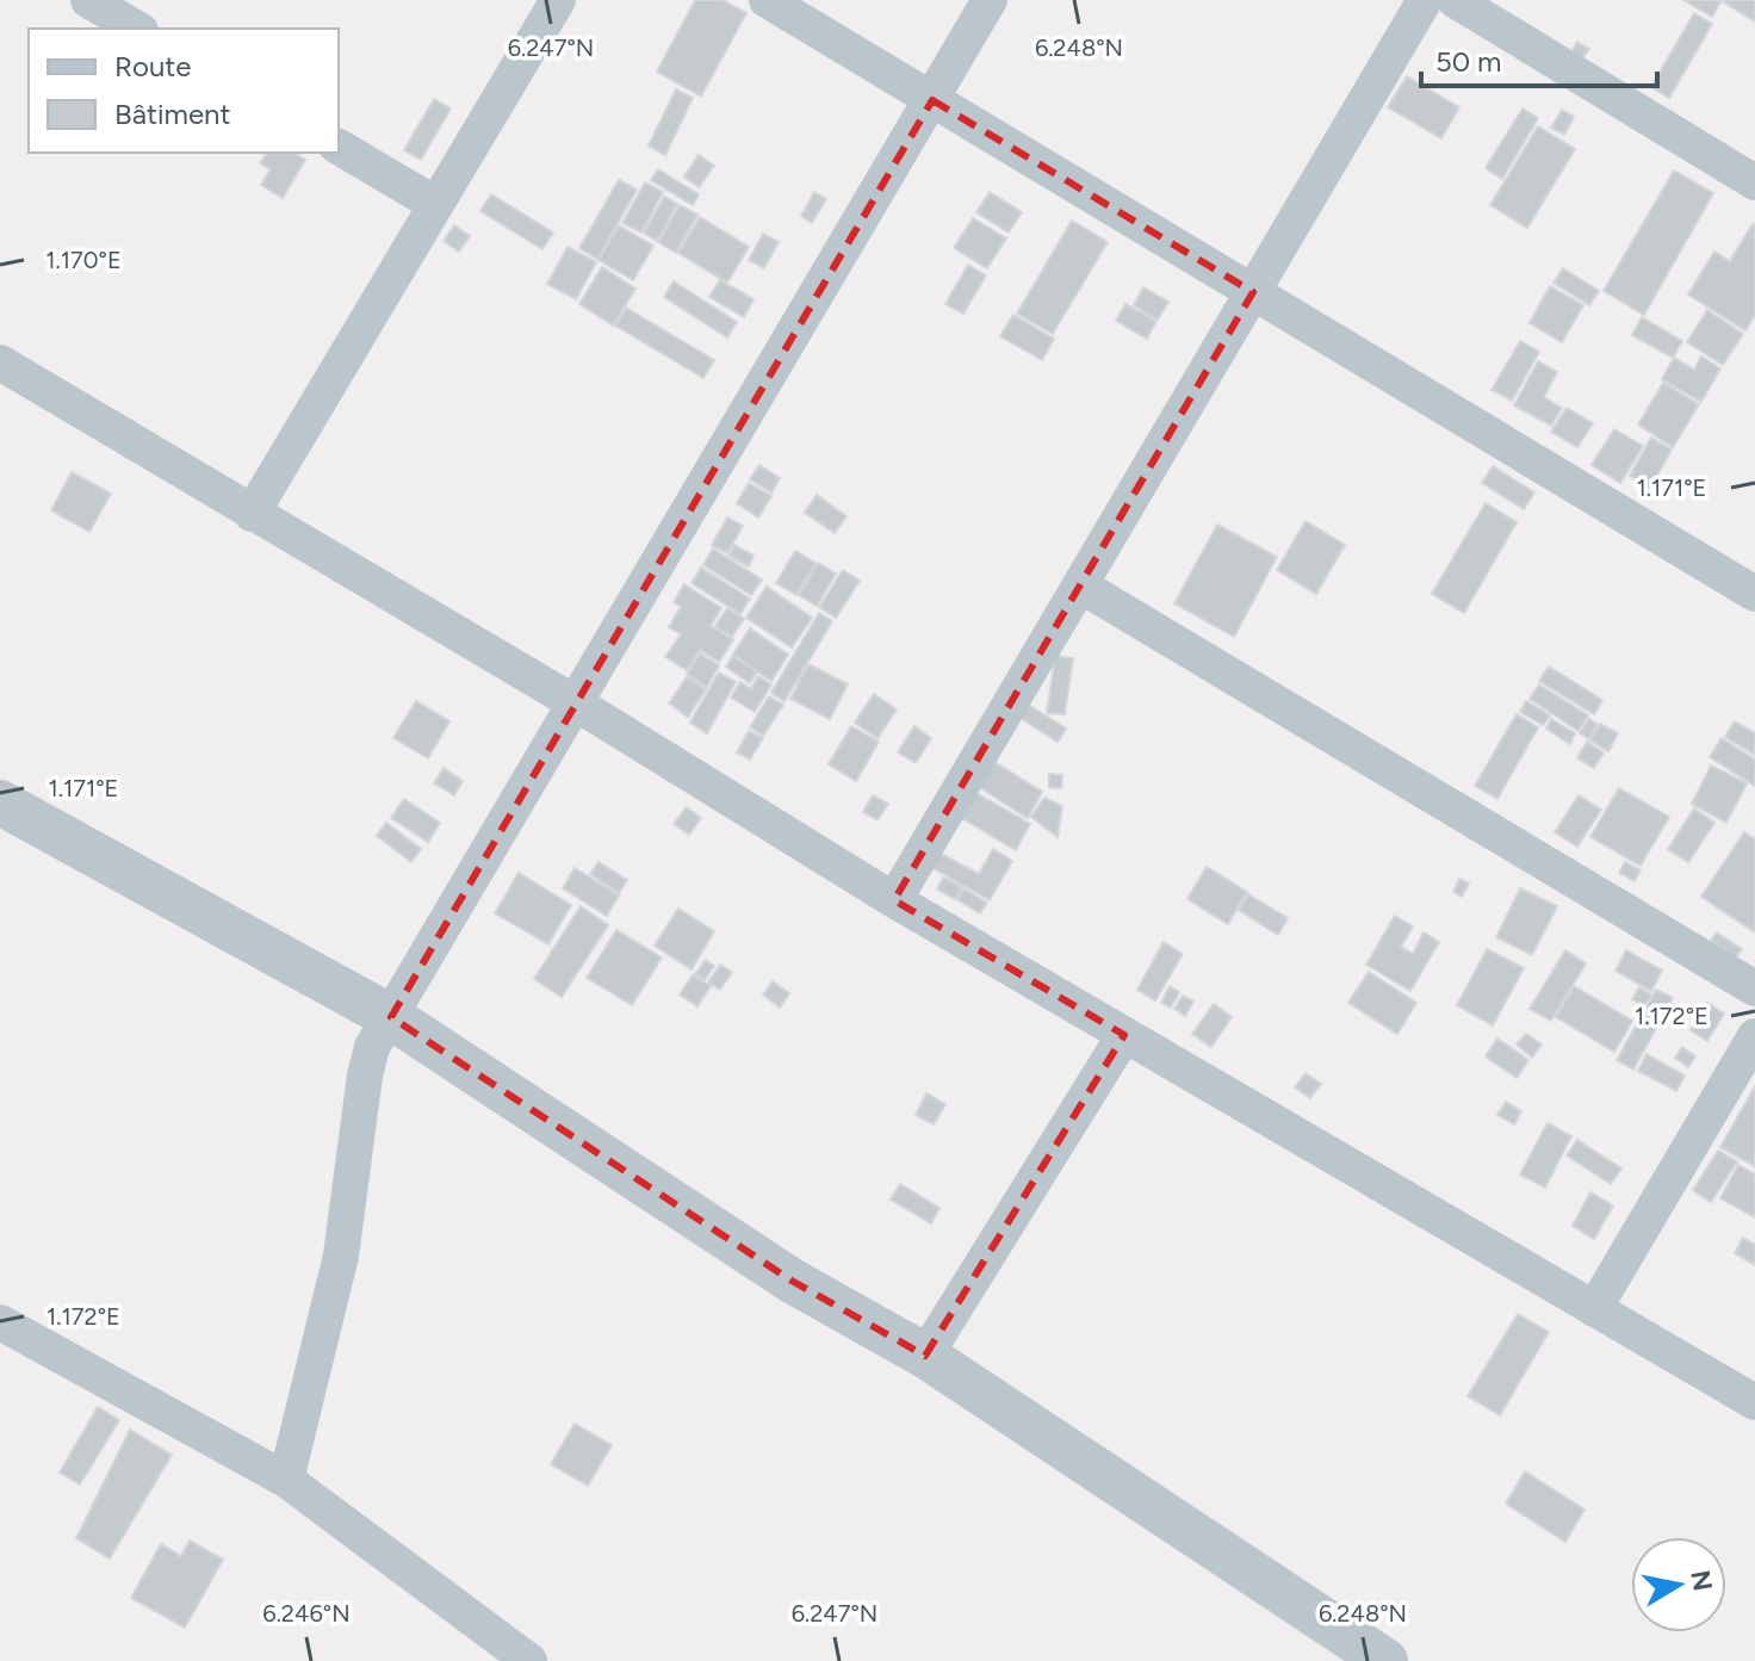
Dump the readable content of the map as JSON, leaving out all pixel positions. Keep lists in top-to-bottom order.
{
  "legend": ["Route", "Bâtiment"],
  "scale_bar": "50 m",
  "north": "right",
  "coordinates": [
    "6.247°N",
    "6.248°N",
    "1.170°E",
    "1.171°E",
    "1.172°E",
    "6.246°N"
  ]
}
